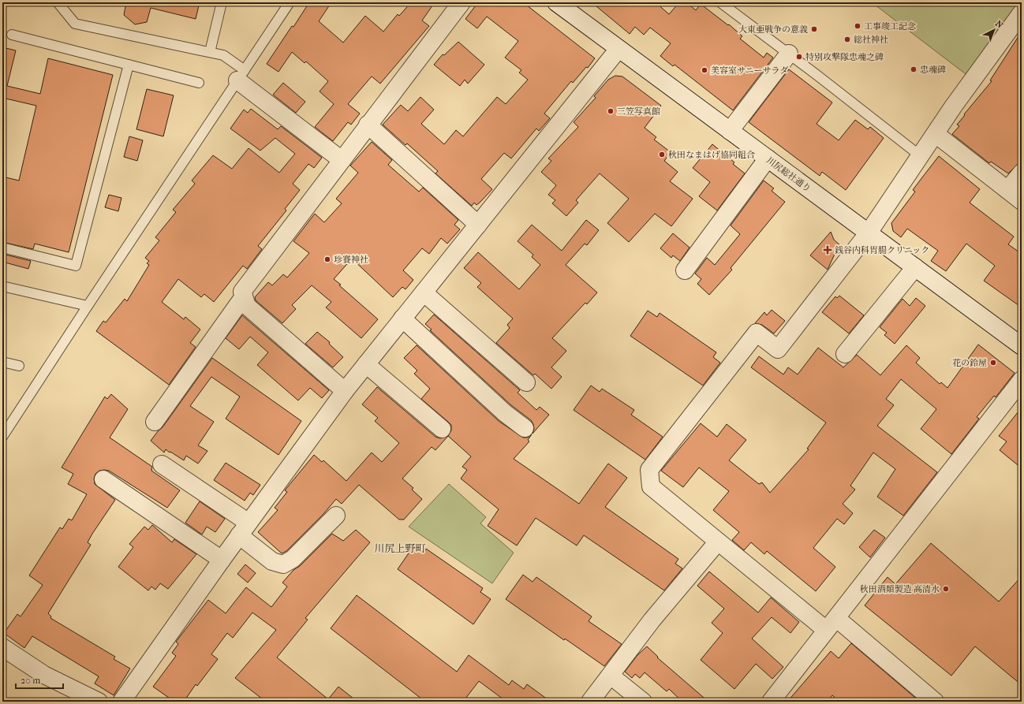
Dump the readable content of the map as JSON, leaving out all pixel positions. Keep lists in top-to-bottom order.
{
  "streets": {
    "street": ["川尻総社通り"]
  },
  "districts": ["川尻上野町"],
  "places": {
    "other": [
      "工事竣工記念",
      "大東亜戦争の意義",
      "総社神社",
      "特別攻撃隊忠魂之碑",
      "忠魂碑",
      "美容室サニーサラダ",
      "三笠写真館",
      "秋田なまはげ協同組合",
      "珍賽神社",
      "花の鈴屋",
      "秋田酒類製造 高清水"
    ],
    "health": ["銭谷内科胃腸クリニック"]
  },
  "scale_bar": "20 m",
  "north": "top right"
}
